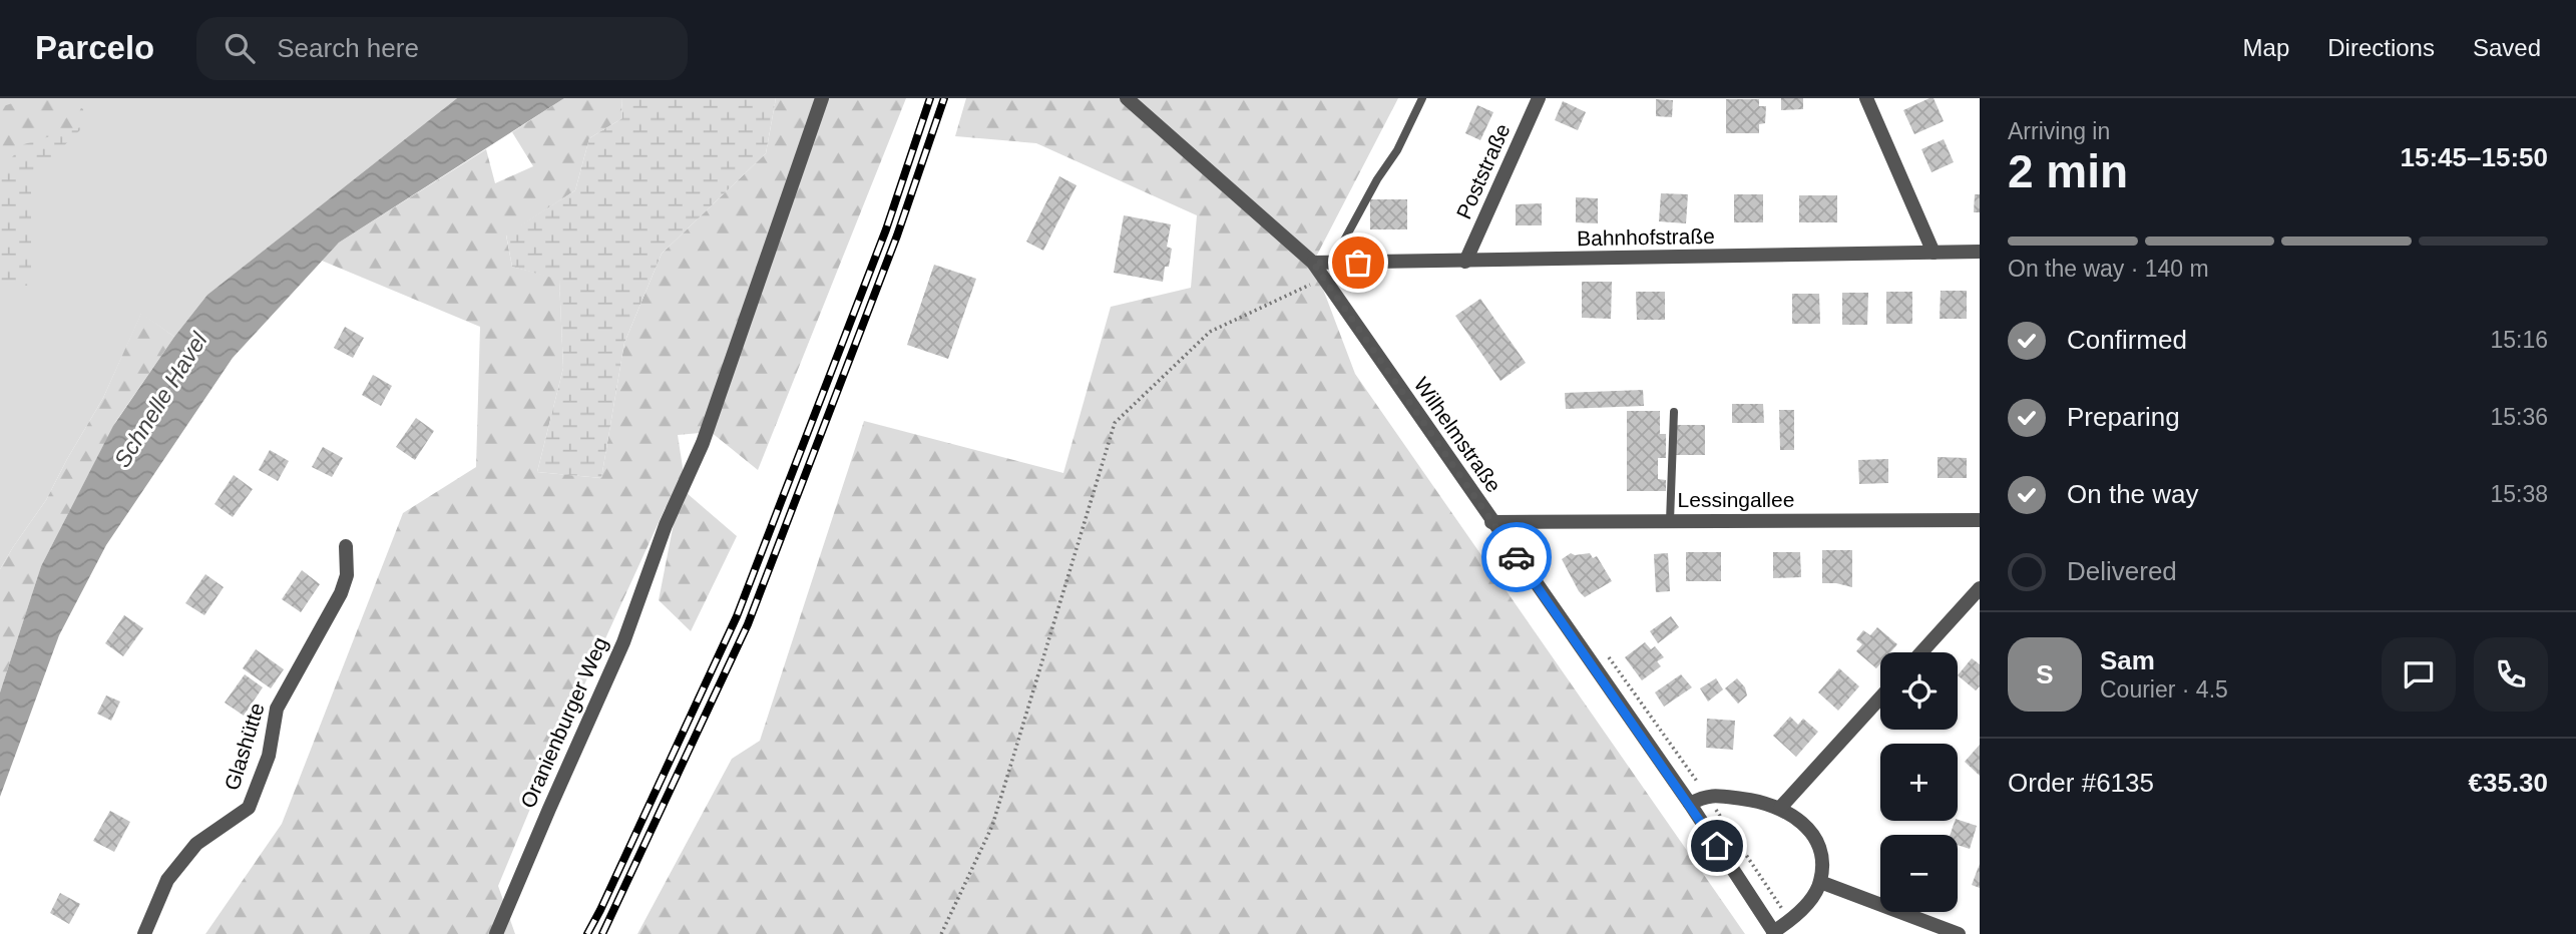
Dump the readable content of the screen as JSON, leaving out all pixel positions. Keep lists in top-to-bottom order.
{
  "streets": {
    "street": [
      "Poststraße",
      "Bahnhofstraße",
      "Wilhelmstraße",
      "Lessingallee",
      "Oranienburger Weg",
      "Glashütte"
    ]
  },
  "crossings": [
    ["Poststraße", "Bahnhofstraße"],
    ["Bahnhofstraße", "Wilhelmstraße"],
    ["Wilhelmstraße", "Lessingallee"]
  ],
  "water": ["Schnelle Havel"],
  "page": {
    "header": "Parcelo",
    "search": "Search here",
    "nav": ["Map", "Directions", "Saved"],
    "heading": ["2 min", "Arriving in", "15:45–15:50"],
    "panel": [
      "Sam",
      "Courier · 4.5",
      "Order #6135",
      "€35.30"
    ],
    "bar": "On the way · 140 m",
    "list": [
      ["Confirmed", "15:16"],
      ["Preparing", "15:36"],
      ["On the way", "15:38"],
      "Delivered"
    ],
    "round": "S",
    "map_buttons": ["+", "−"]
  }
}
